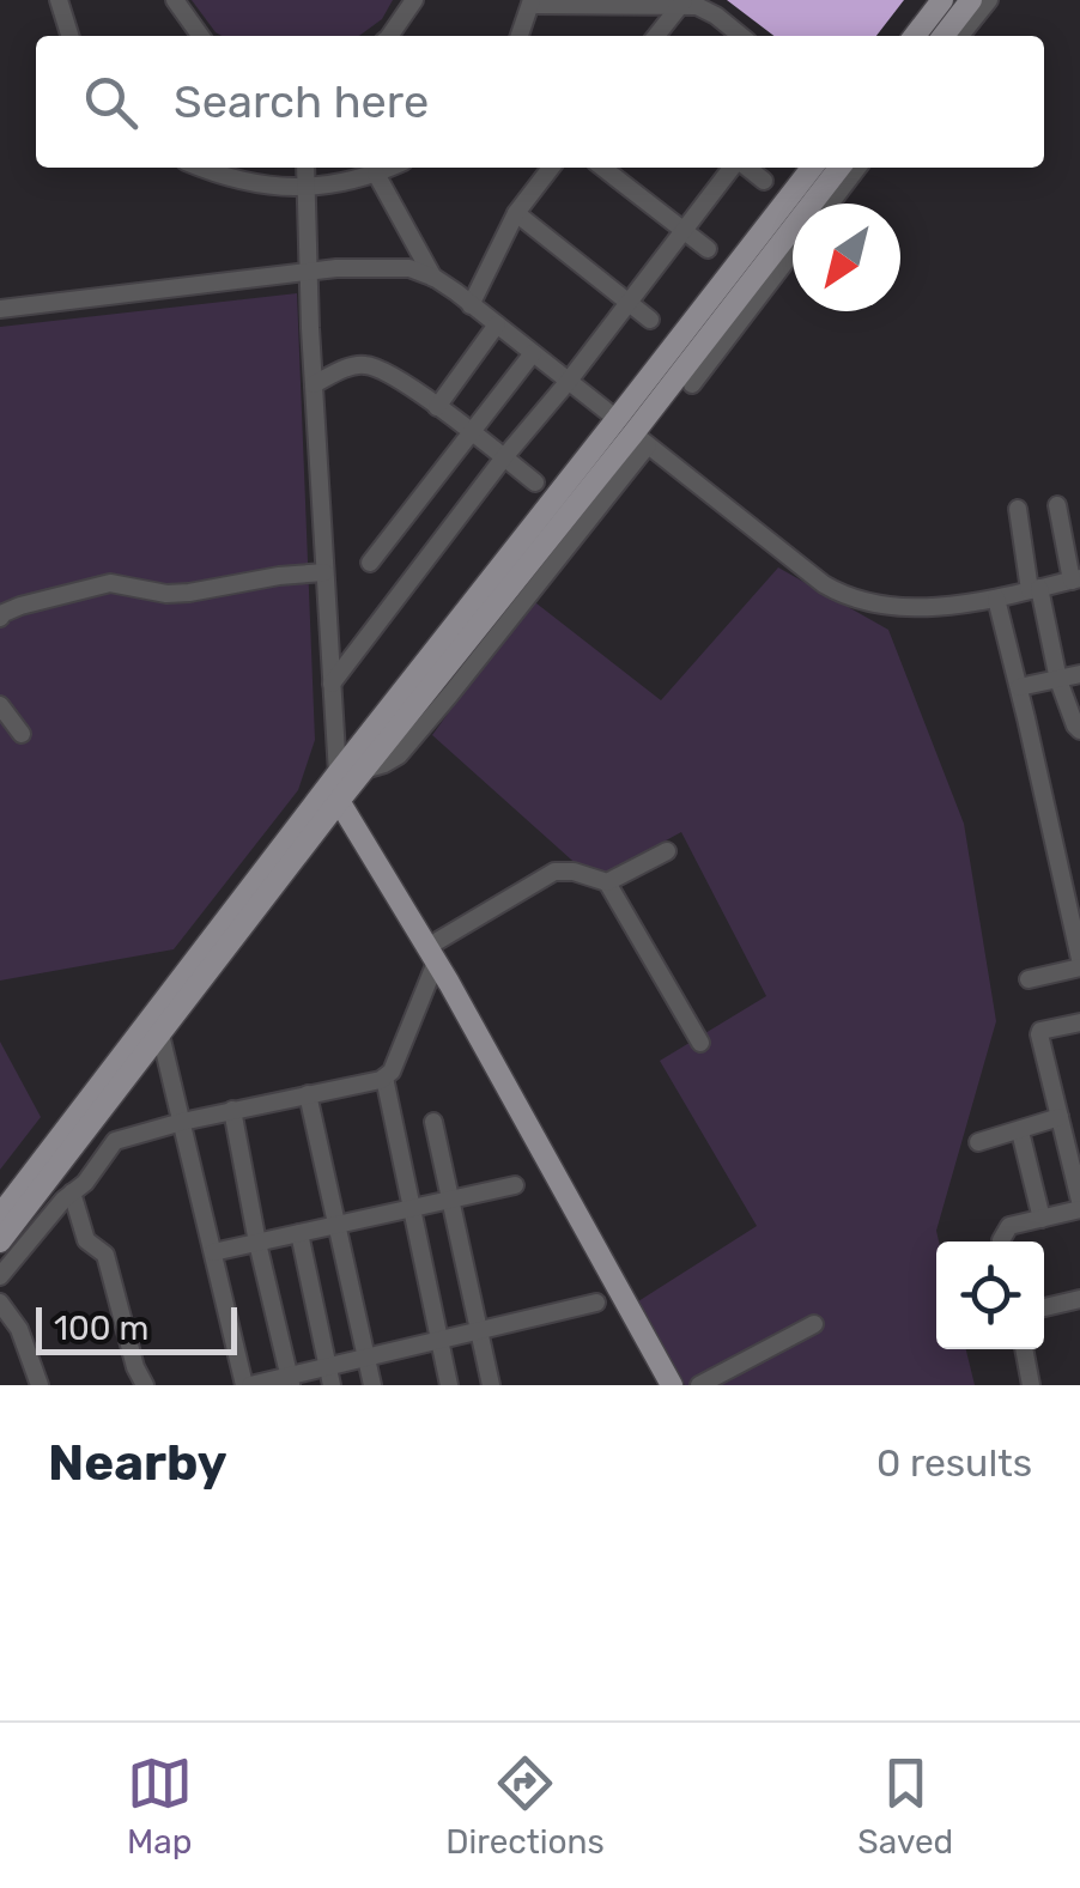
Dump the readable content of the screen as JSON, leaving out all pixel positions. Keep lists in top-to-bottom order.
{
  "scale_bar": "100 m",
  "north": "bottom left",
  "page": {
    "search": "Search here",
    "scale": "100 m",
    "heading": ["Nearby", "0 results"],
    "nav": ["Map", "Directions", "Saved"]
  }
}
